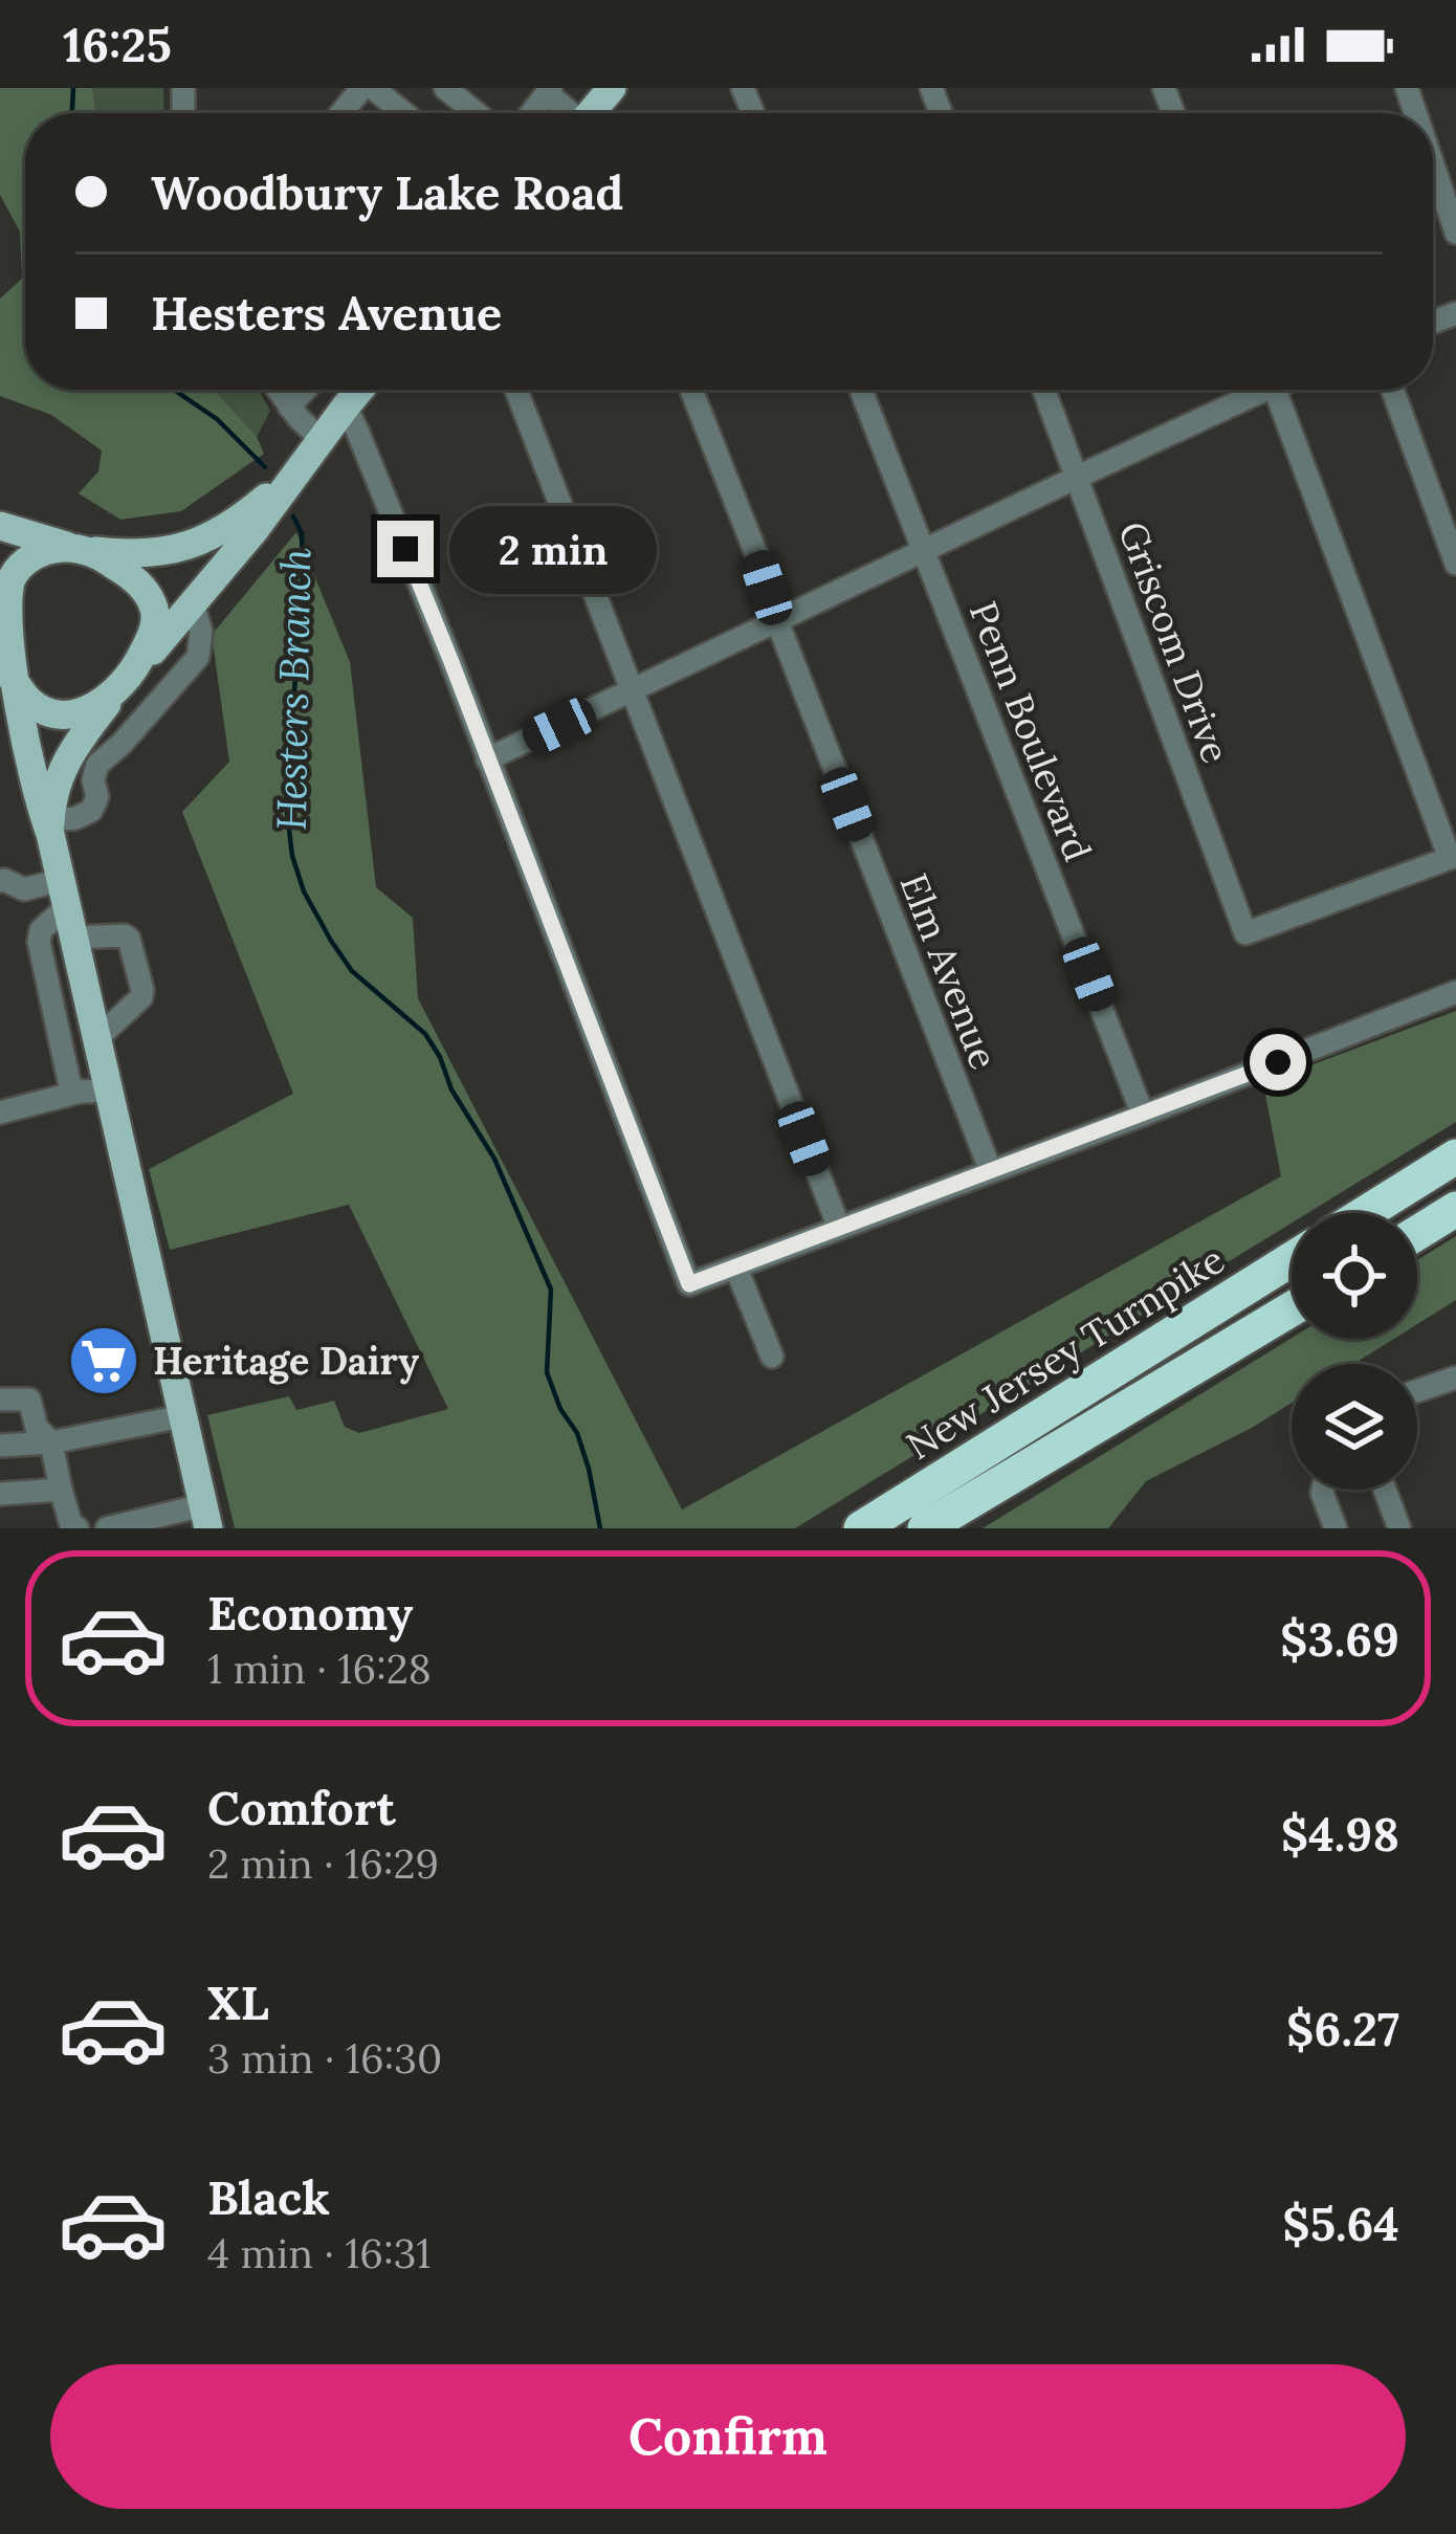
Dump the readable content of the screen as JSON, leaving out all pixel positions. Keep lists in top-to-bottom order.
{
  "streets": {
    "highway": ["New Jersey Turnpike"],
    "street": ["Griscom Drive", "Penn Boulevard", "Elm Avenue"]
  },
  "water": ["Hesters Branch"],
  "places": {
    "supermarket": ["Heritage Dairy"]
  },
  "page": {
    "status": "16:25",
    "banner": ["Woodbury Lake Road", "Hesters Avenue"],
    "bubble": "2 min",
    "list": [
      {
        "name": "Economy",
        "note": "1 min · 16:28",
        "value": "$3.69"
      },
      {
        "name": "Comfort",
        "note": "2 min · 16:29",
        "value": "$4.98"
      },
      {
        "name": "XL",
        "note": "3 min · 16:30",
        "value": "$6.27"
      },
      {
        "name": "Black",
        "note": "4 min · 16:31",
        "value": "$5.64"
      }
    ],
    "buttons": "Confirm"
  }
}
